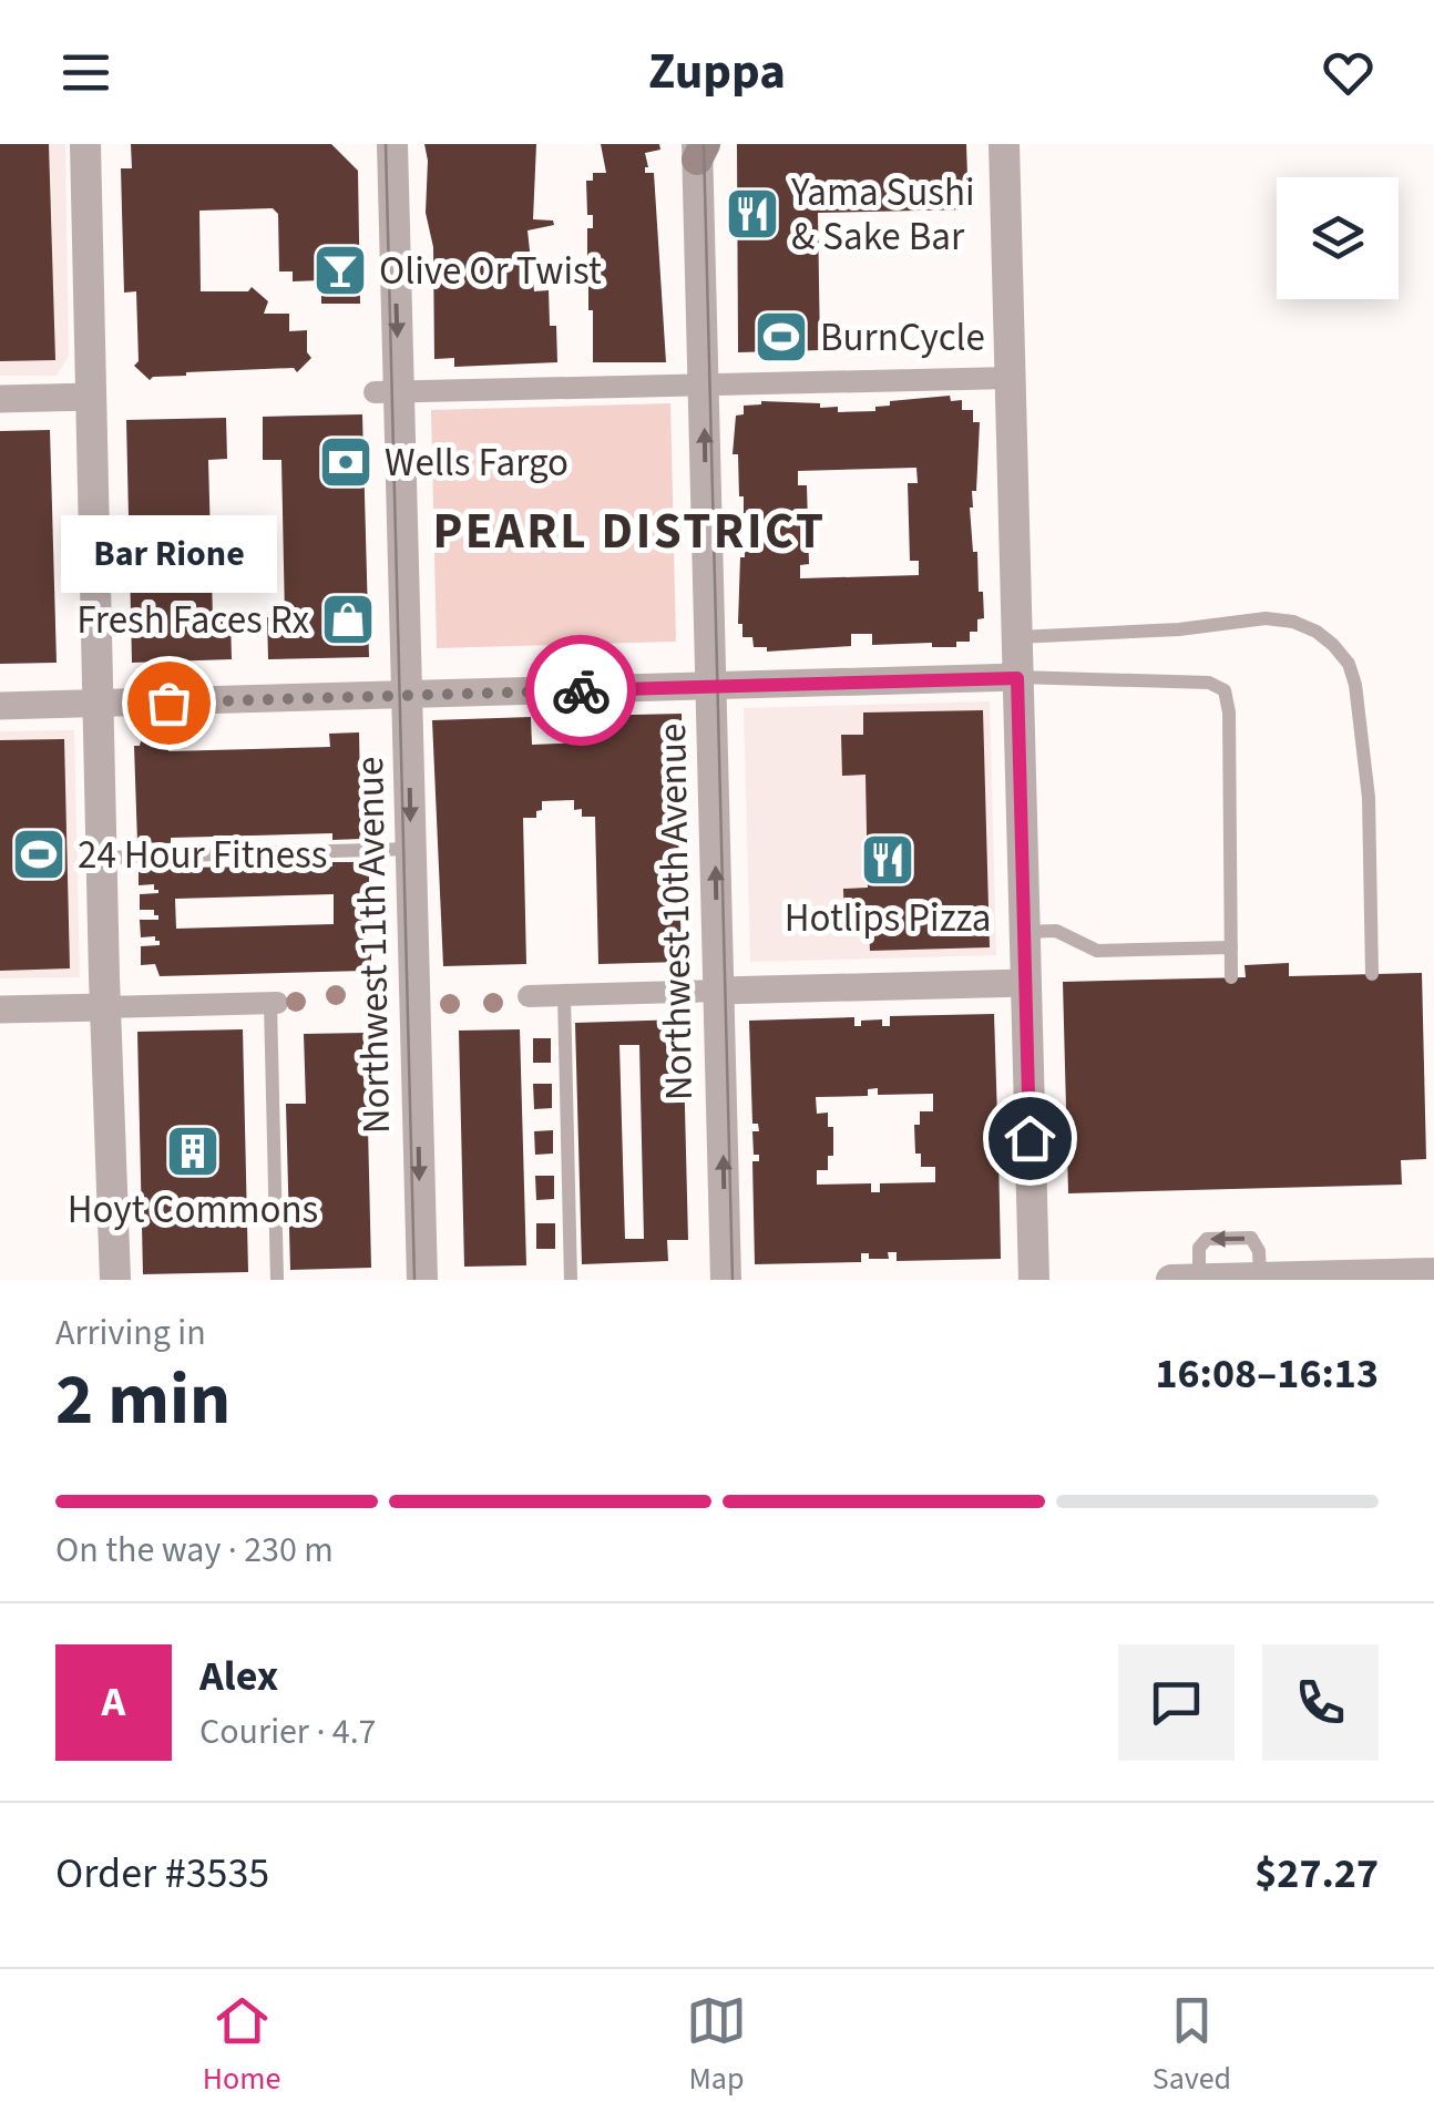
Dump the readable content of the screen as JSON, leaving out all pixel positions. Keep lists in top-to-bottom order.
{
  "streets": {
    "street": ["Northwest 10th Avenue", "Northwest 11th Avenue"]
  },
  "one_way": ["Northwest 10th Avenue", "Northwest 11th Avenue"],
  "districts": ["PEARL DISTRICT"],
  "places": {
    "restaurant": ["Yama Sushi & Sake Bar", "Hotlips Pizza"],
    "bar": ["Olive Or Twist"],
    "sports": ["BurnCycle", "24 Hour Fitness"],
    "bank": ["Wells Fargo"],
    "shop": ["Fresh Faces Rx"],
    "other": ["Bar Rione"],
    "building": ["Hoyt Commons"]
  },
  "page": {
    "header": "Zuppa",
    "bubble": "Bar Rione",
    "heading": ["2 min", "Arriving in", "16:08–16:13"],
    "panel": [
      "Alex",
      "Courier · 4.7",
      "Order #3535",
      "$27.27"
    ],
    "bar": "On the way · 230 m",
    "round": "A",
    "tabs": ["Home", "Map", "Saved"]
  }
}
